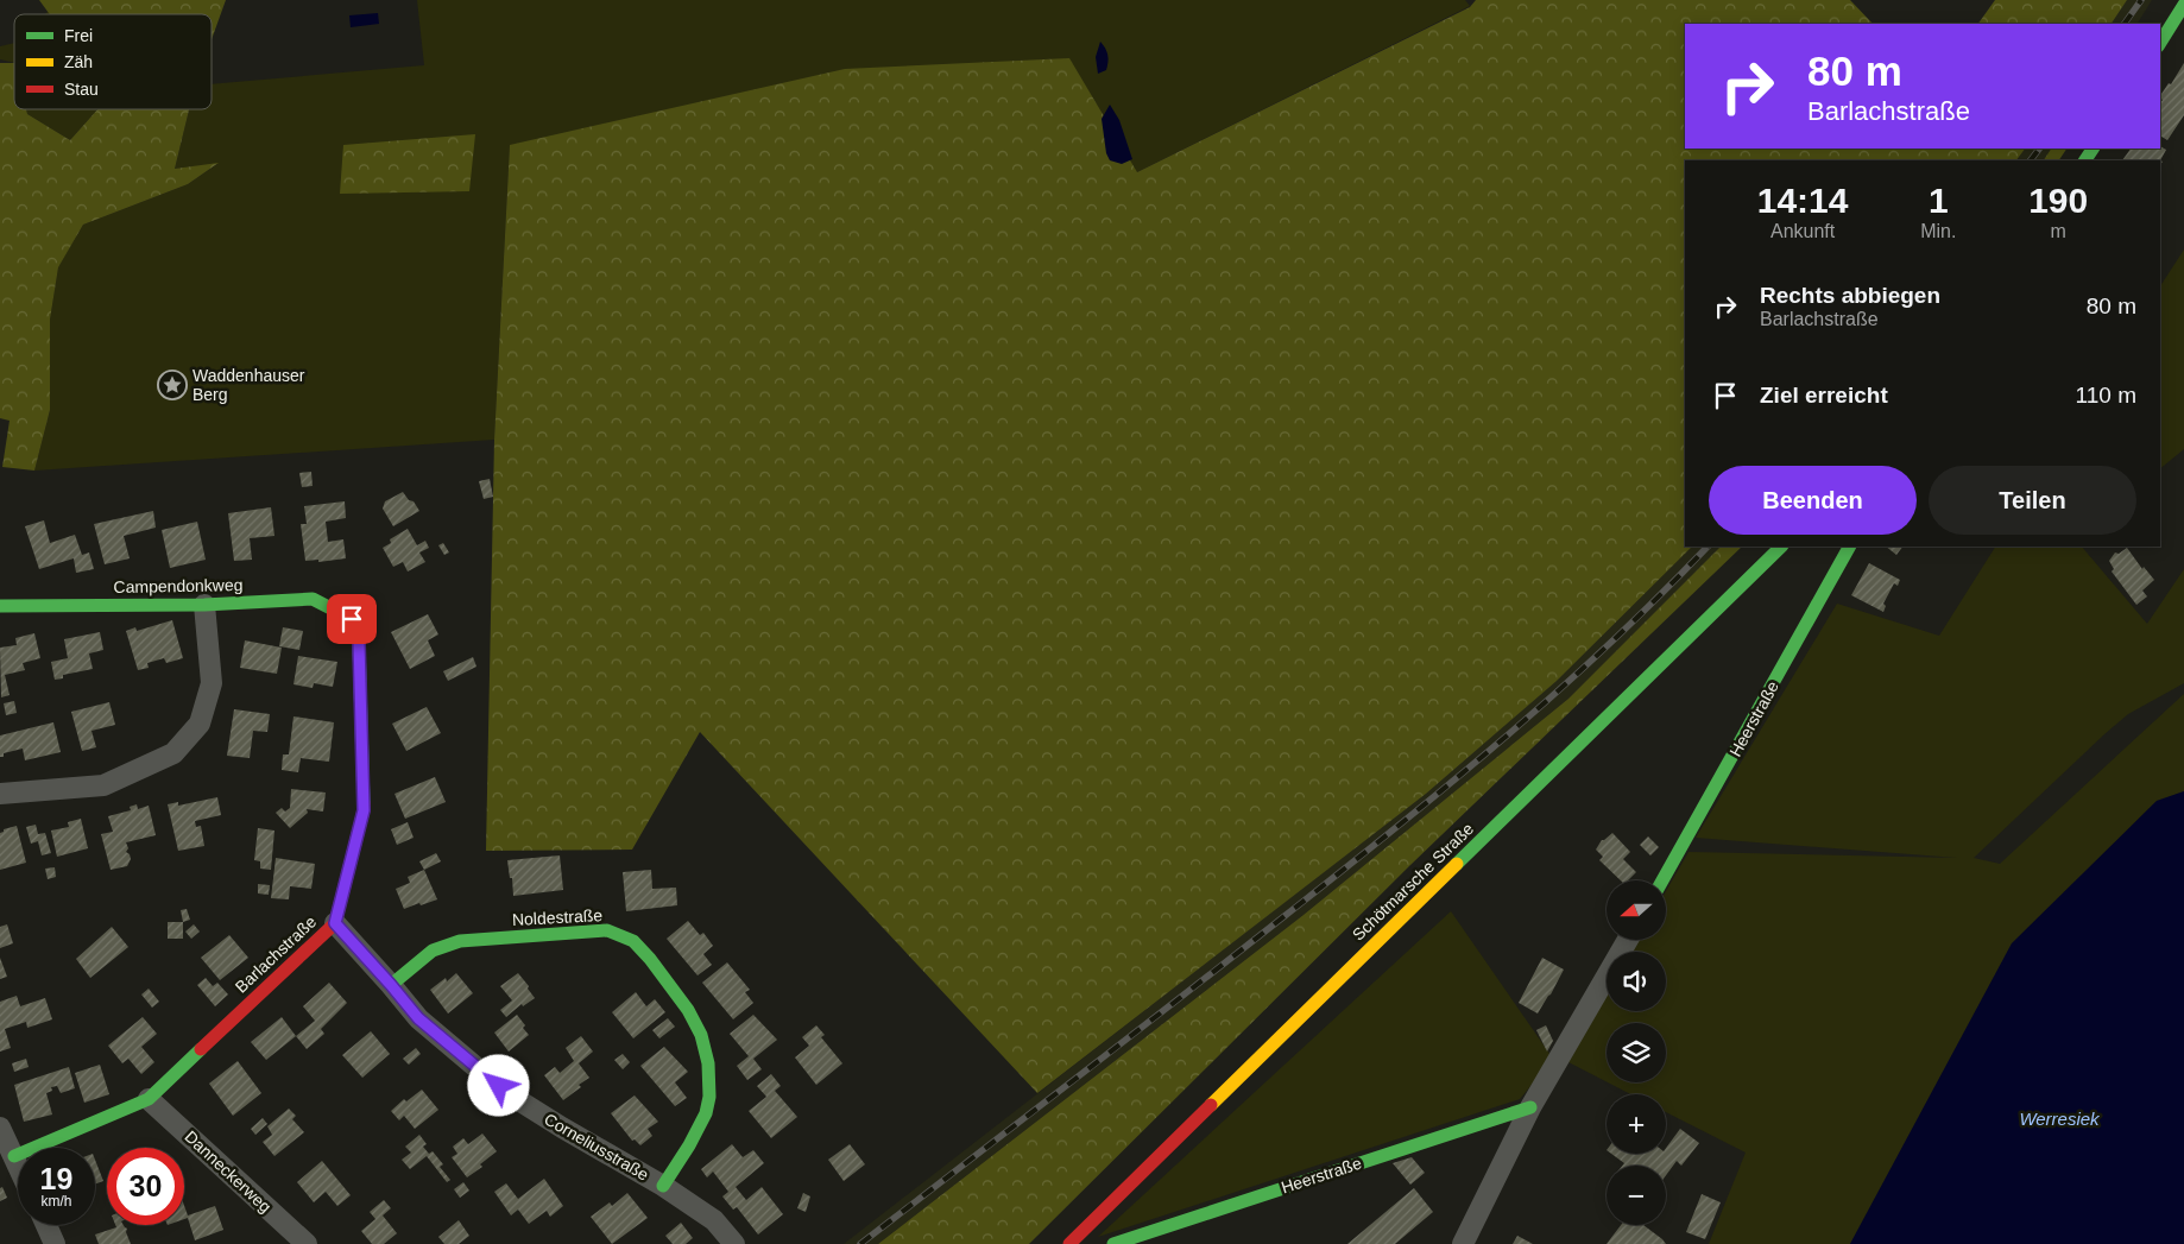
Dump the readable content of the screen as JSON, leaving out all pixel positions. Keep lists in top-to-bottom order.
{
  "streets": {
    "street": [
      "Campendonkweg",
      "Heerstraße",
      "Schötmarsche Straße",
      "Noldestraße",
      "Barlachstraße",
      "Corneliusstraße",
      "Danneckerweg"
    ]
  },
  "crossings": [
    ["Campendonkweg", "Barlachstraße"],
    ["Noldestraße", "Corneliusstraße"],
    ["Barlachstraße", "Corneliusstraße"],
    ["Barlachstraße", "Danneckerweg"]
  ],
  "water": ["Werresiek"],
  "places": {
    "place": ["Waddenhauser Berg"]
  },
  "legend": ["Frei", "Zäh", "Stau"],
  "north": "left",
  "page": {
    "turn": ["80 m", "Barlachstraße"],
    "eta": [
      "14:14",
      "Ankunft",
      "1",
      "Min.",
      "190",
      "m"
    ],
    "list": [
      {
        "name": "Rechts abbiegen",
        "note": "Barlachstraße",
        "value": "80 m"
      },
      {
        "name": "Ziel erreicht",
        "value": "110 m"
      }
    ],
    "buttons": ["Beenden", "Teilen"],
    "map_buttons": ["+", "−"],
    "speed": "19 km/h",
    "limit": "30"
  }
}
